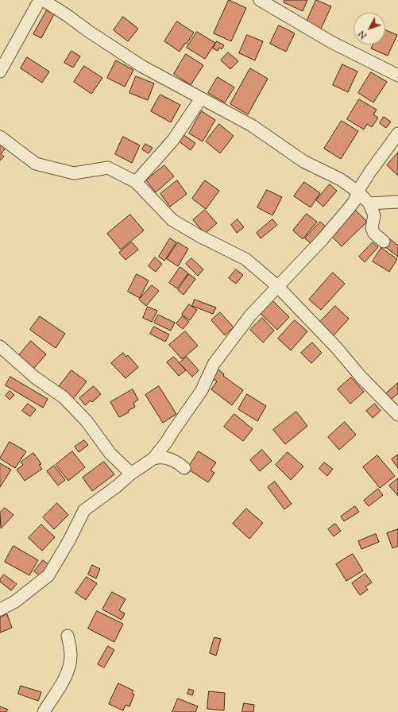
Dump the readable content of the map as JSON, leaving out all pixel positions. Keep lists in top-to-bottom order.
{
  "north": "bottom left"
}
